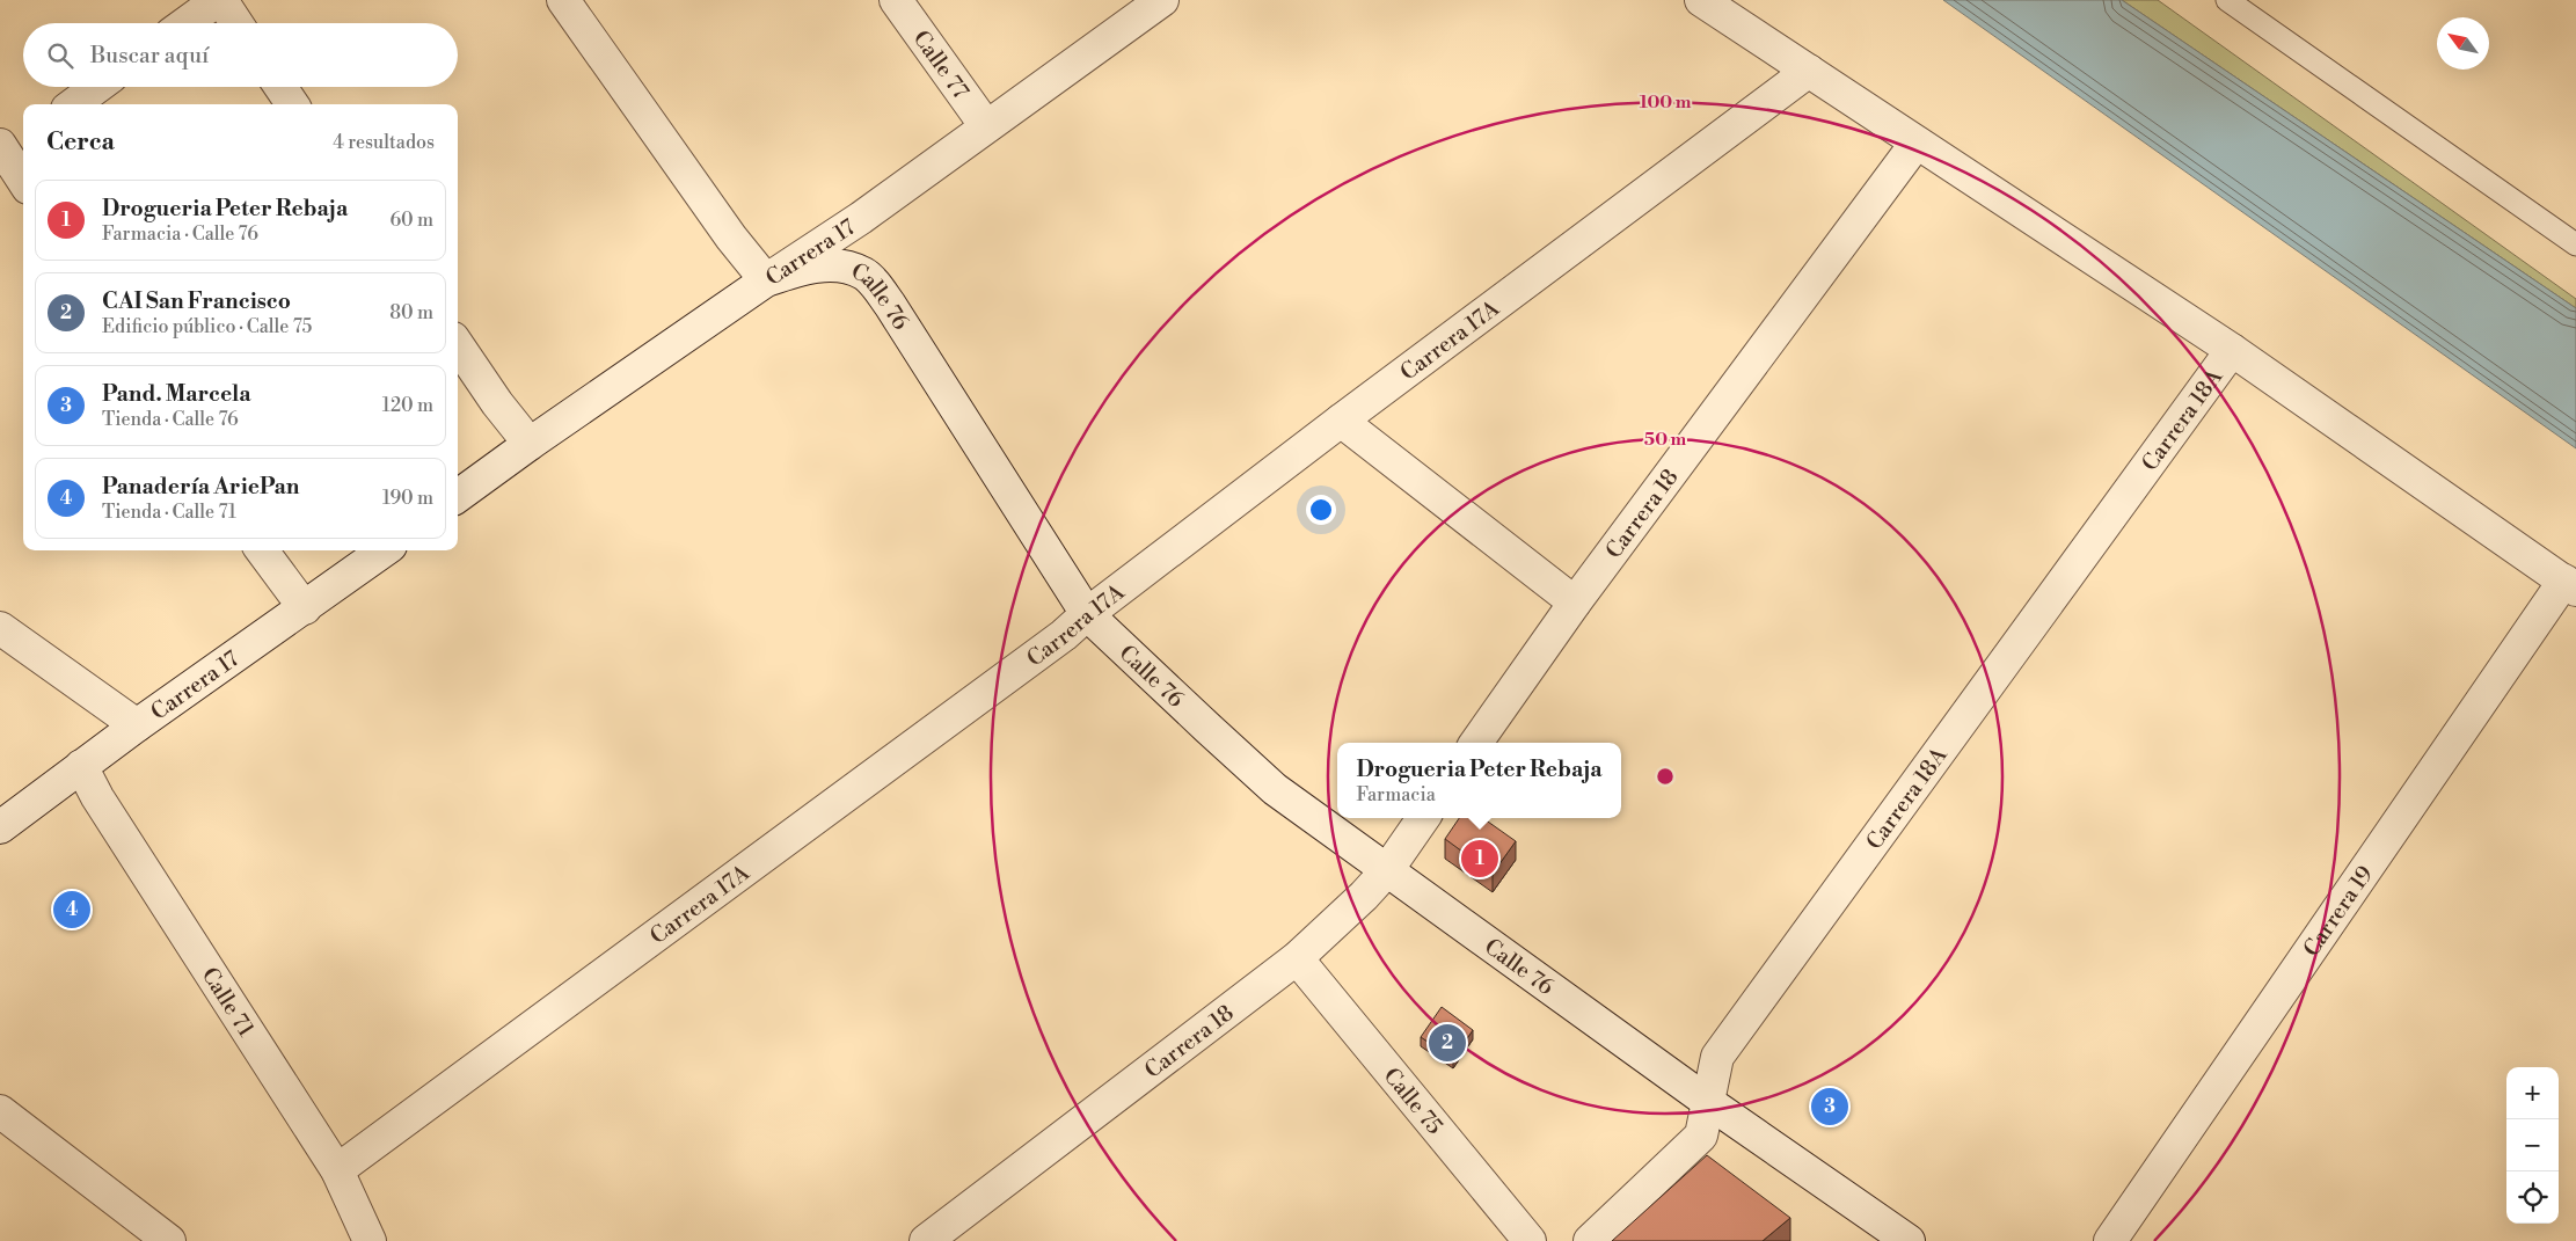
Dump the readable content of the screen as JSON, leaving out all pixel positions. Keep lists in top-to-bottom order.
{
  "streets": {
    "street": [
      "Calle 77",
      "Carrera 17",
      "Calle 76",
      "Carrera 17A",
      "Carrera 18A",
      "Carrera 18",
      "Carrera 19",
      "Calle 71",
      "Calle 75"
    ]
  },
  "crossings": [
    ["Calle 77", "Carrera 17"],
    ["Carrera 17", "Calle 76"],
    ["Carrera 17", "Calle 71"],
    ["Calle 76", "Carrera 17A"],
    ["Calle 76", "Carrera 18A"],
    ["Calle 76", "Carrera 18"],
    ["Carrera 17A", "Calle 71"],
    ["Carrera 18", "Calle 75"]
  ],
  "north": "top left",
  "page": {
    "search": "Buscar aquí",
    "heading": ["Cerca", "4 resultados"],
    "list": [
      {
        "mark": "1",
        "name": "Drogueria Peter Rebaja",
        "note": "Farmacia · Calle 76",
        "value": "60 m"
      },
      {
        "mark": "2",
        "name": "CAI San Francisco",
        "note": "Edificio público · Calle 75",
        "value": "80 m"
      },
      {
        "mark": "3",
        "name": "Pand. Marcela",
        "note": "Tienda · Calle 76",
        "value": "120 m"
      },
      {
        "mark": "4",
        "name": "Panadería AriePan",
        "note": "Tienda · Calle 71",
        "value": "190 m"
      }
    ],
    "popup": ["Drogueria Peter Rebaja", "Farmacia"],
    "pins": [
      "1",
      "4",
      "2",
      "3"
    ],
    "map_buttons": ["+", "−"]
  },
  "rings": ["100 m", "50 m"]
}
